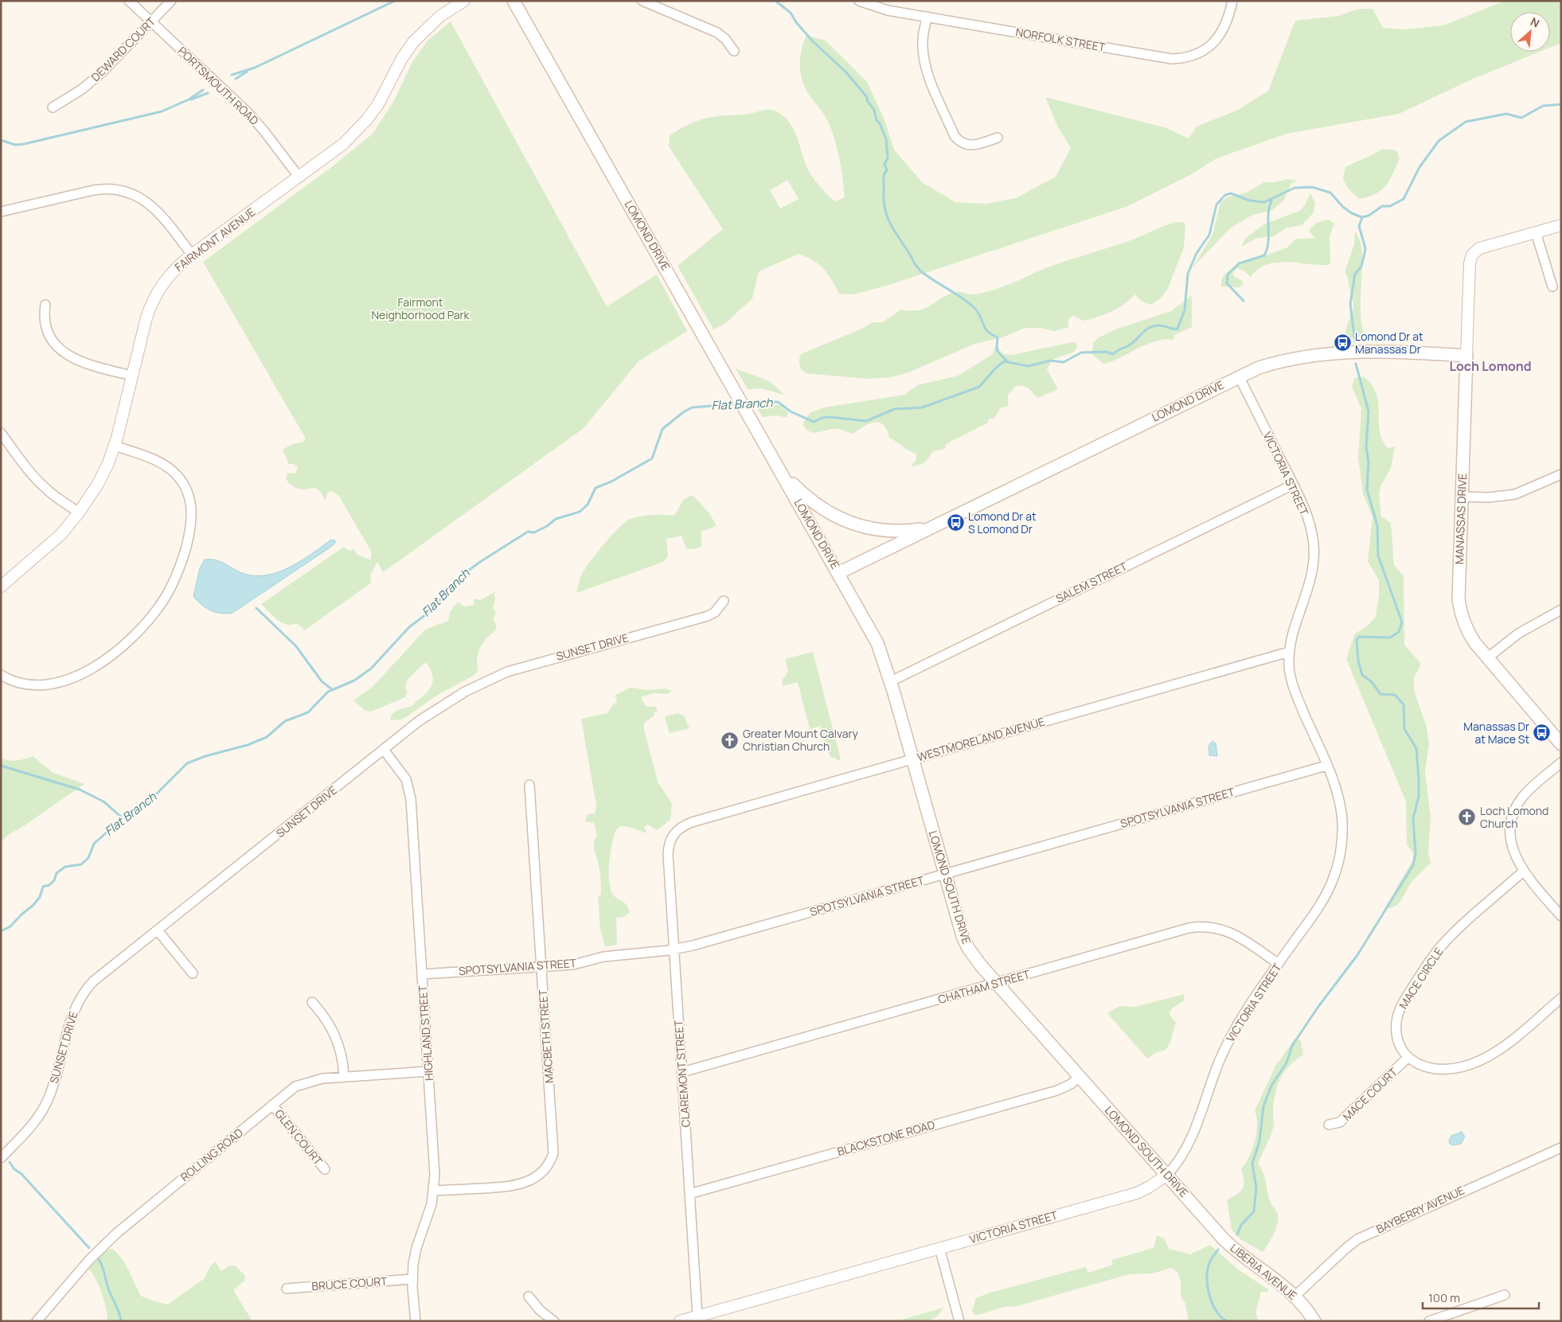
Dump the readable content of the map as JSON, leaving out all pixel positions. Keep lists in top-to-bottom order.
{
  "streets": {
    "main road": [
      "LOMOND DRIVE",
      "MANASSAS DRIVE",
      "LOMOND SOUTH DRIVE",
      "LIBERIA AVENUE"
    ],
    "street": [
      "NORFOLK STREET",
      "DEWARD COURT",
      "PORTSMOUTH ROAD",
      "FAIRMONT AVENUE",
      "VICTORIA STREET",
      "SALEM STREET",
      "SUNSET DRIVE",
      "WESTMORELAND AVENUE",
      "SPOTSYLVANIA STREET",
      "MACE CIRCLE",
      "CHATHAM STREET",
      "HIGHLAND STREET",
      "MACBETH STREET",
      "CLAREMONT STREET",
      "MACE COURT",
      "GLEN COURT",
      "BLACKSTONE ROAD",
      "ROLLING ROAD",
      "BAYBERRY AVENUE",
      "BRUCE COURT"
    ]
  },
  "crossings": [
    ["DEWARD COURT", "PORTSMOUTH ROAD"],
    ["PORTSMOUTH ROAD", "FAIRMONT AVENUE"],
    ["LOMOND DRIVE", "VICTORIA STREET"],
    ["LOMOND DRIVE", "MANASSAS DRIVE"],
    ["LOMOND DRIVE", "LOMOND SOUTH DRIVE"],
    ["VICTORIA STREET", "SALEM STREET"],
    ["VICTORIA STREET", "WESTMORELAND AVENUE"],
    ["VICTORIA STREET", "SPOTSYLVANIA STREET"],
    ["VICTORIA STREET", "LOMOND SOUTH DRIVE"],
    ["VICTORIA STREET", "CHATHAM STREET"],
    ["VICTORIA STREET", "CLAREMONT STREET"],
    ["SALEM STREET", "LOMOND SOUTH DRIVE"],
    ["SUNSET DRIVE", "HIGHLAND STREET"],
    ["WESTMORELAND AVENUE", "LOMOND SOUTH DRIVE"],
    ["WESTMORELAND AVENUE", "CLAREMONT STREET"],
    ["SPOTSYLVANIA STREET", "LOMOND SOUTH DRIVE"],
    ["SPOTSYLVANIA STREET", "HIGHLAND STREET"],
    ["SPOTSYLVANIA STREET", "MACBETH STREET"],
    ["SPOTSYLVANIA STREET", "CLAREMONT STREET"],
    ["LOMOND SOUTH DRIVE", "CHATHAM STREET"],
    ["LOMOND SOUTH DRIVE", "BLACKSTONE ROAD"],
    ["LOMOND SOUTH DRIVE", "LIBERIA AVENUE"],
    ["MACE CIRCLE", "MACE COURT"],
    ["CHATHAM STREET", "CLAREMONT STREET"],
    ["HIGHLAND STREET", "MACBETH STREET"],
    ["HIGHLAND STREET", "ROLLING ROAD"],
    ["HIGHLAND STREET", "BRUCE COURT"],
    ["CLAREMONT STREET", "BLACKSTONE ROAD"],
    ["GLEN COURT", "ROLLING ROAD"],
    ["BAYBERRY AVENUE", "LIBERIA AVENUE"]
  ],
  "districts": ["Loch Lomond"],
  "water": ["Flat Branch"],
  "parks": ["Fairmont Neighborhood Park"],
  "places": {
    "bus stop": ["Lomond Dr at Manassas Dr", "Lomond Dr at S Lomond Dr", "Manassas Dr at Mace St"],
    "church": ["Greater Mount Calvary Christian Church", "Loch Lomond Church"]
  },
  "scale_bar": "100 m",
  "north": "top right"
}
